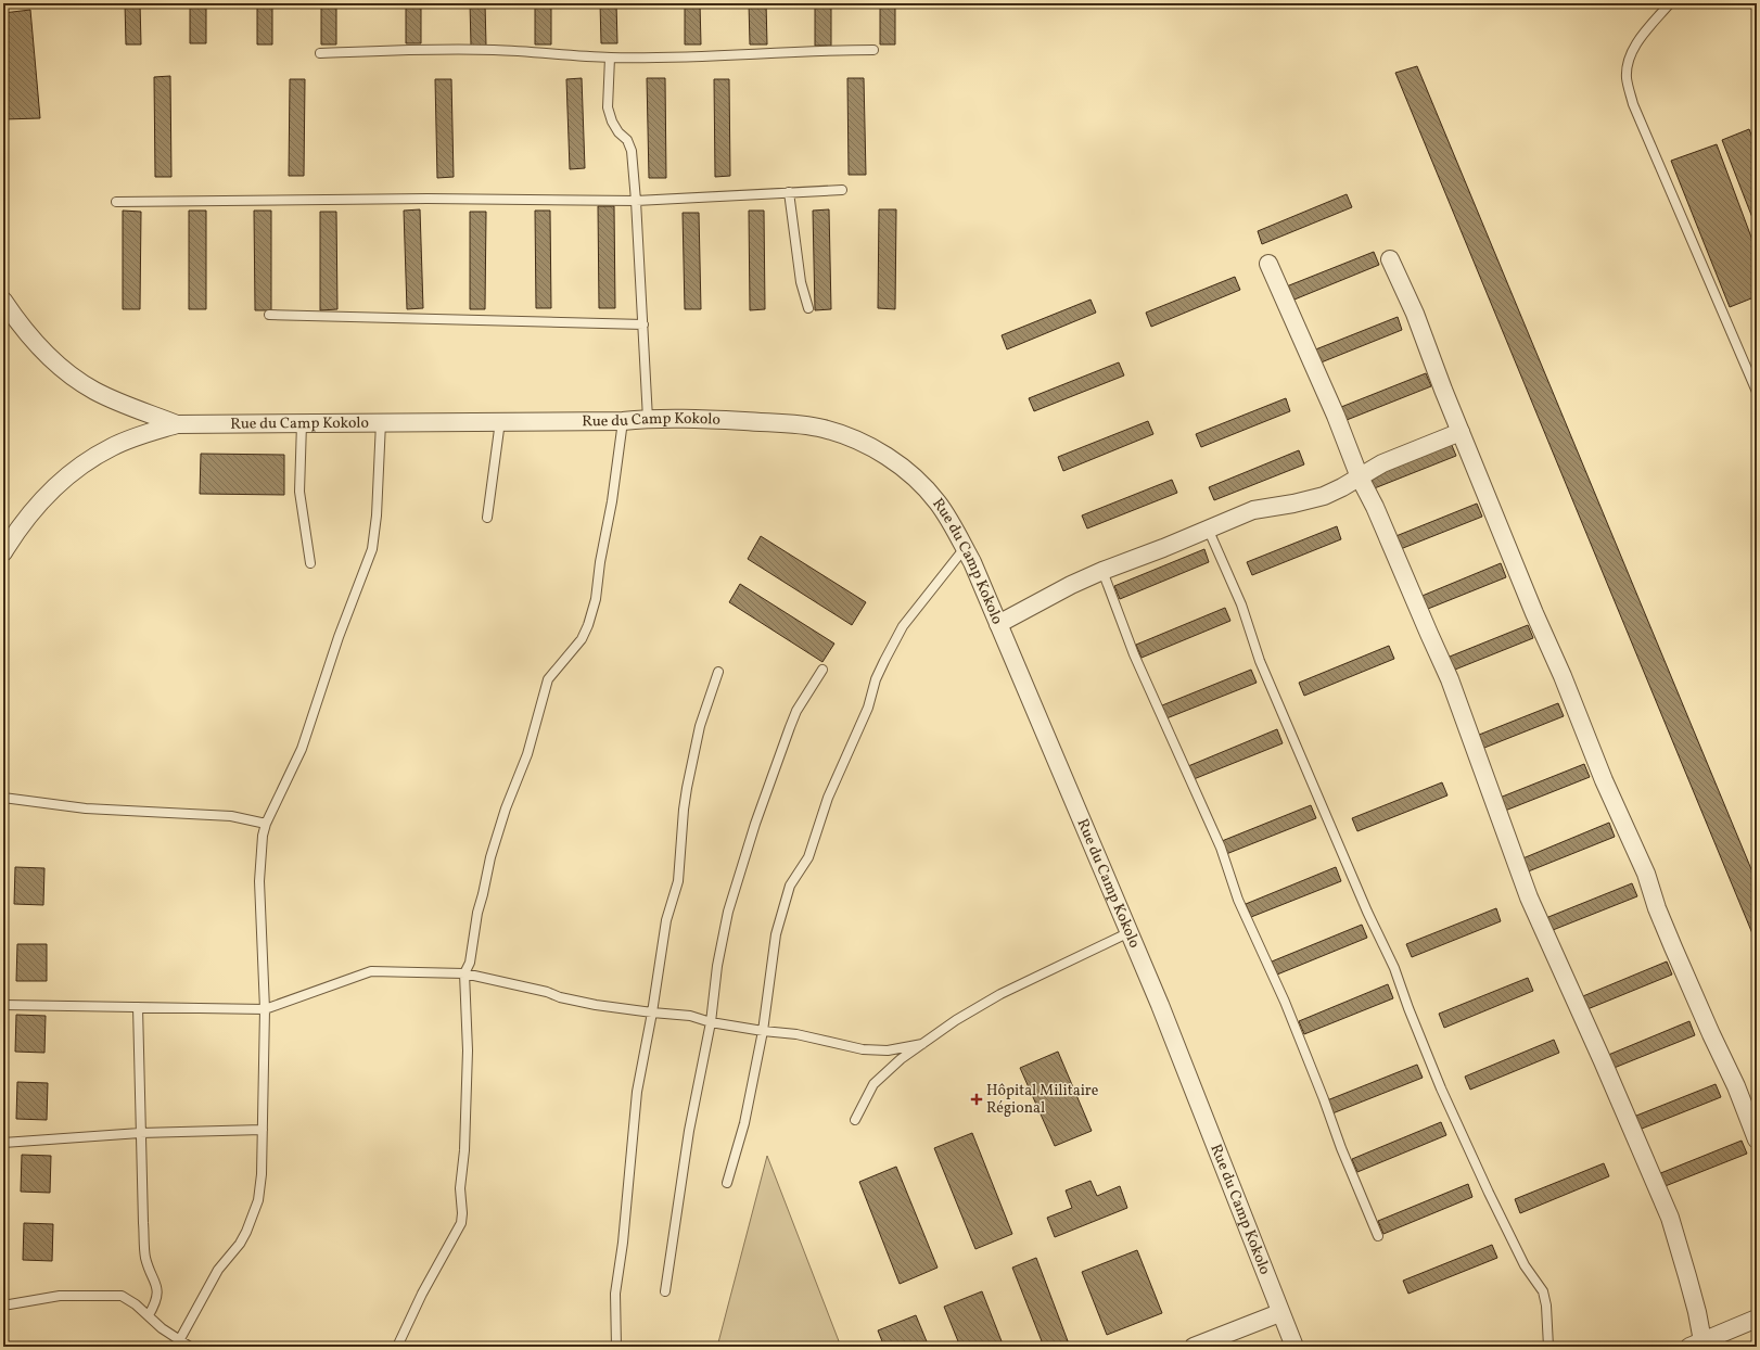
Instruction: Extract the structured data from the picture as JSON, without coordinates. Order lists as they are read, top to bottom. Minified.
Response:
{"streets":{"street":["Rue du Camp Kokolo"]},"places":{"health":["Hôpital Militaire Régional"]}}
